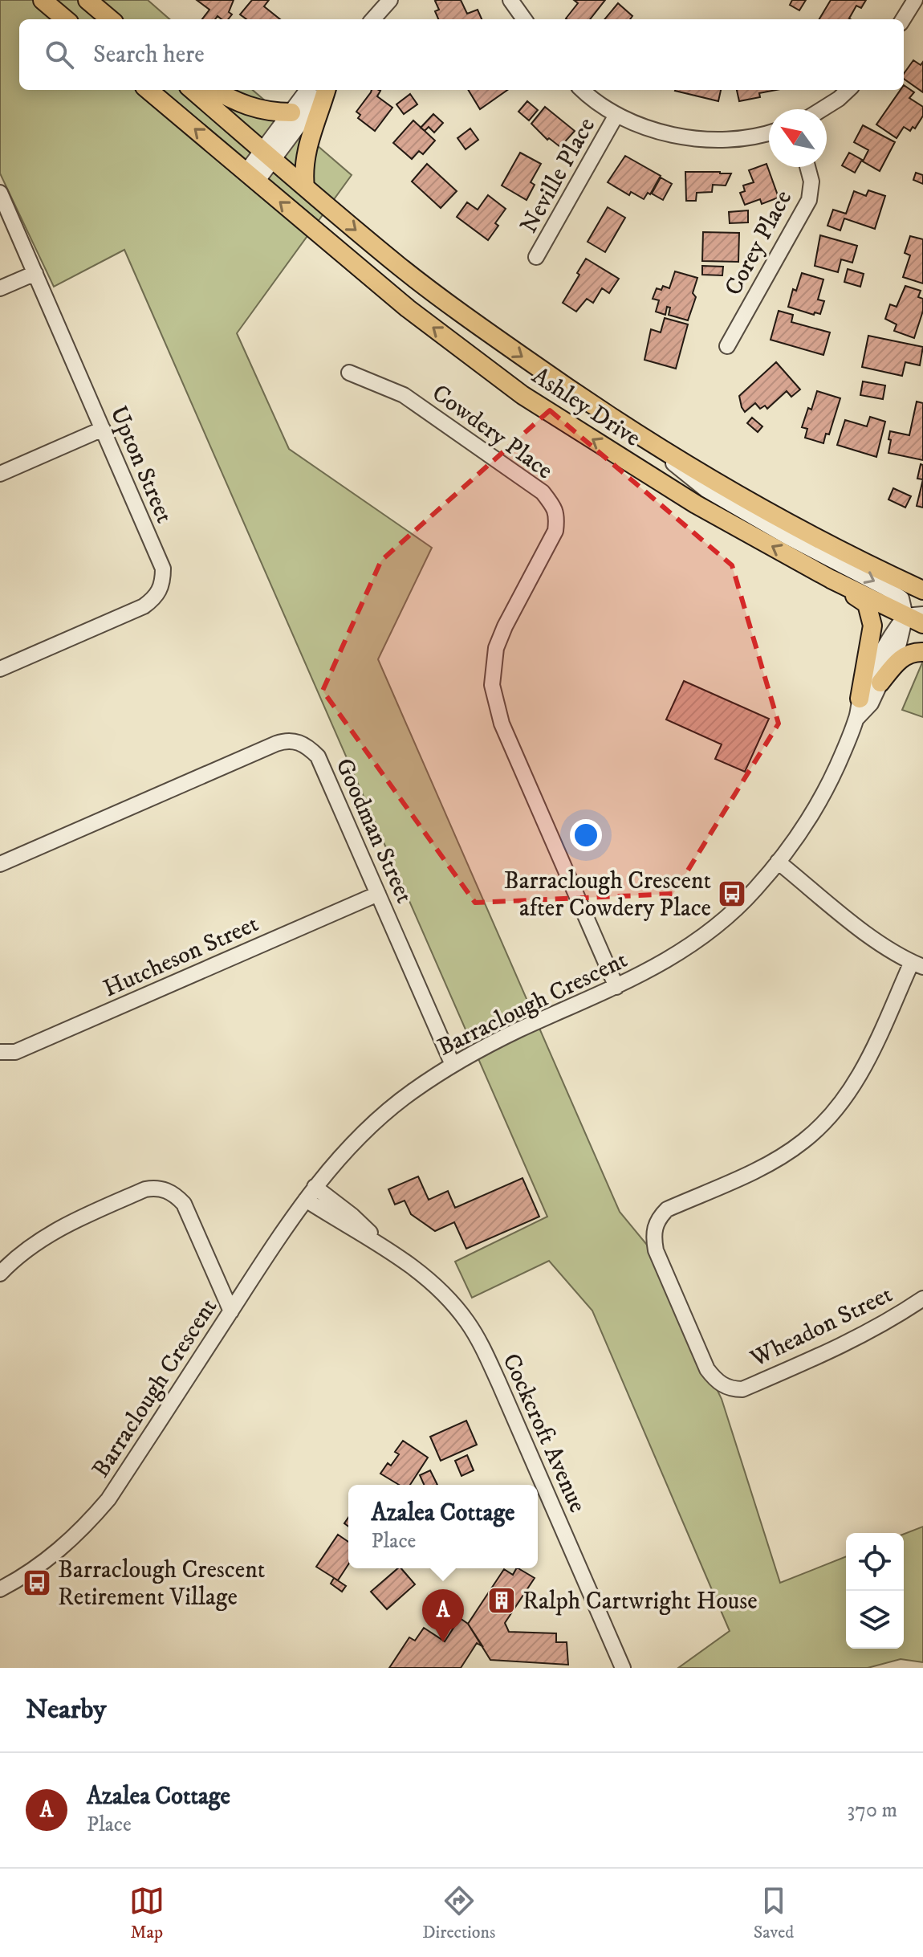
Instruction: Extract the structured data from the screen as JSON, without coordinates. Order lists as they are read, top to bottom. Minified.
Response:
{"streets":{"main road":["Ashley Drive"],"street":["Neville Place","Corey Place","Cowdery Place","Upton Street","Goodman Street","Hutcheson Street","Barraclough Crescent","Wheadon Street","Cockcroft Avenue"]},"crossings":[["Ashley Drive","Barraclough Crescent"],["Cowdery Place","Barraclough Crescent"],["Goodman Street","Hutcheson Street"],["Goodman Street","Barraclough Crescent"],["Barraclough Crescent","Cockcroft Avenue"]],"places":{"bus stop":["Barraclough Crescent after Cowdery Place","Barraclough Crescent Retirement Village"],"building":["Ralph Cartwright House"]},"north":"top left","page":{"search":"Search here","popup":["Azalea Cottage","Place"],"pins":"A","heading":"Nearby","list":[{"mark":"A","name":"Azalea Cottage","note":"Place","value":"370 m"}],"nav":["Map","Directions","Saved"]}}
